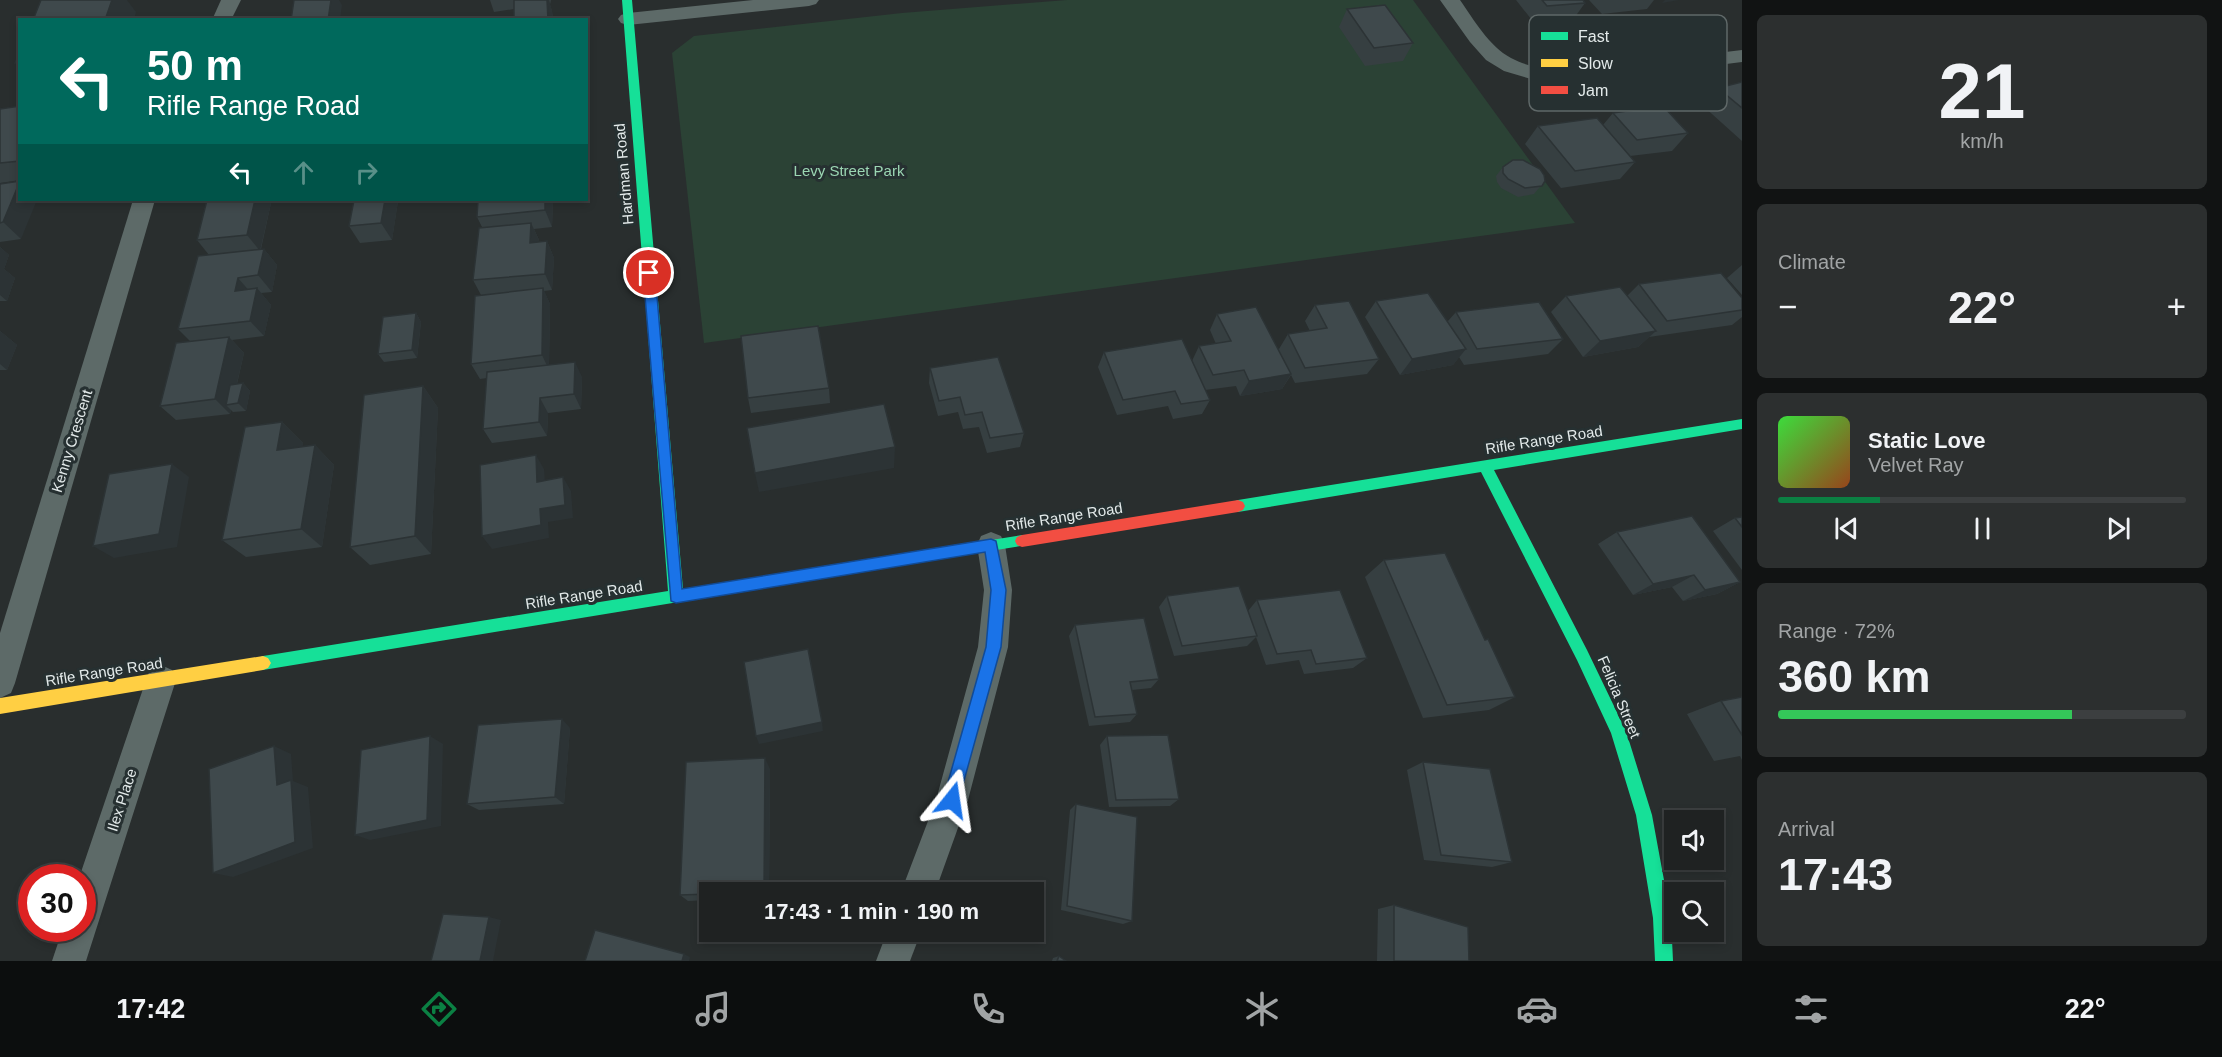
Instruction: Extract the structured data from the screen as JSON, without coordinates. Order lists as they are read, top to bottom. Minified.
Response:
{"streets":{"street":["Hardman Road","Rifle Range Road","Kenny Crescent","Felicia Street","Ilex Place"]},"crossings":[["Hardman Road","Rifle Range Road"],["Rifle Range Road","Felicia Street"],["Rifle Range Road","Ilex Place"]],"parks":["Levy Street Park"],"legend":["Fast","Slow","Jam"],"page":{"tile":[["21","km/h"],"Climate",["Range · 72%","360 km"],["Arrival","17:43"]],"turn":["50 m","Rifle Range Road"],"heat":["−","22°","+"],"song":["Static Love","Velvet Ray"],"limit":"30","trip":"17:43 · 1 min · 190 m","tabs":["17:42","22°"]}}
